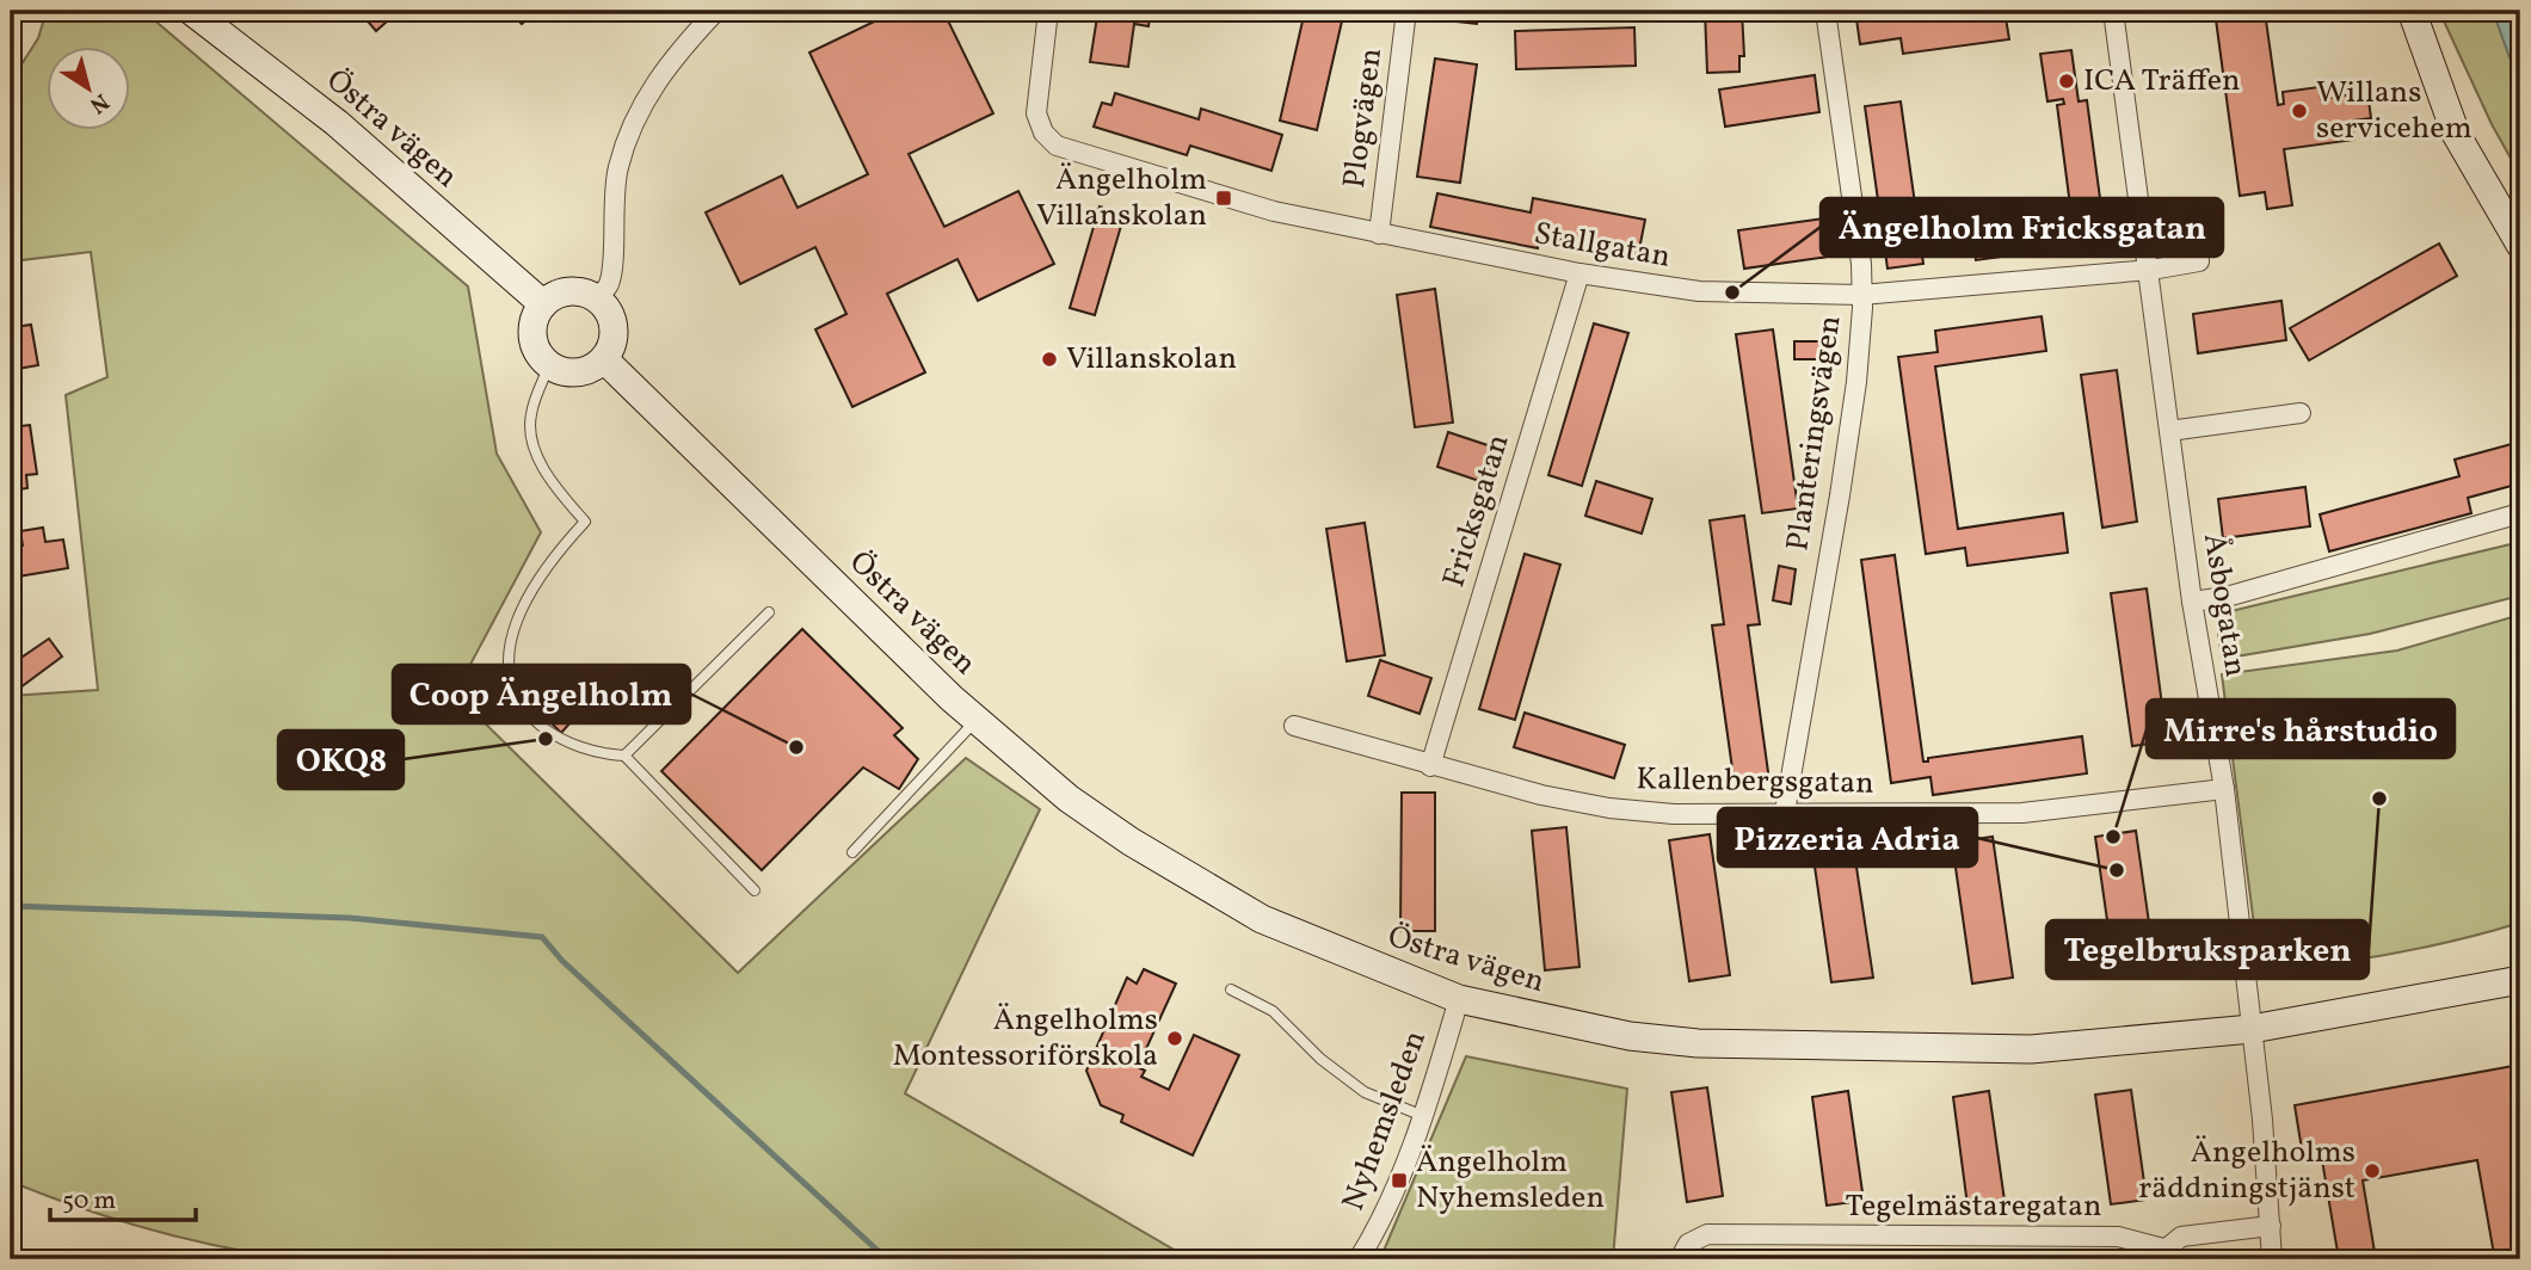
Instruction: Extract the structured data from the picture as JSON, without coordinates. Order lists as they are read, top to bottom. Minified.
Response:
{"streets":{"main road":["Östra vägen"],"street":["Plogvägen","Stallgatan","Planteringsvägen","Fricksgatan","Åsbogatan","Kallenbergsgatan","Nyhemsleden","Tegelmästaregatan"]},"crossings":[["Plogvägen","Stallgatan"],["Östra vägen","Åsbogatan"],["Östra vägen","Nyhemsleden"],["Stallgatan","Planteringsvägen"],["Stallgatan","Fricksgatan"],["Stallgatan","Åsbogatan"],["Planteringsvägen","Kallenbergsgatan"],["Fricksgatan","Kallenbergsgatan"],["Åsbogatan","Kallenbergsgatan"],["Åsbogatan","Tegelmästaregatan"]],"places":{"other":["ICA Träffen","Willans servicehem","Ängelholm Fricksgatan","Villanskolan","OKQ8","Coop Ängelholm","Tegelbruksparken","Mirre's hårstudio","Pizzeria Adria","Ängelholms Montessoriförskola","Ängelholms räddningstjänst"],"transit":["Ängelholm Villanskolan","Ängelholm Nyhemsleden"]},"scale_bar":"50 m","north":"bottom right"}
